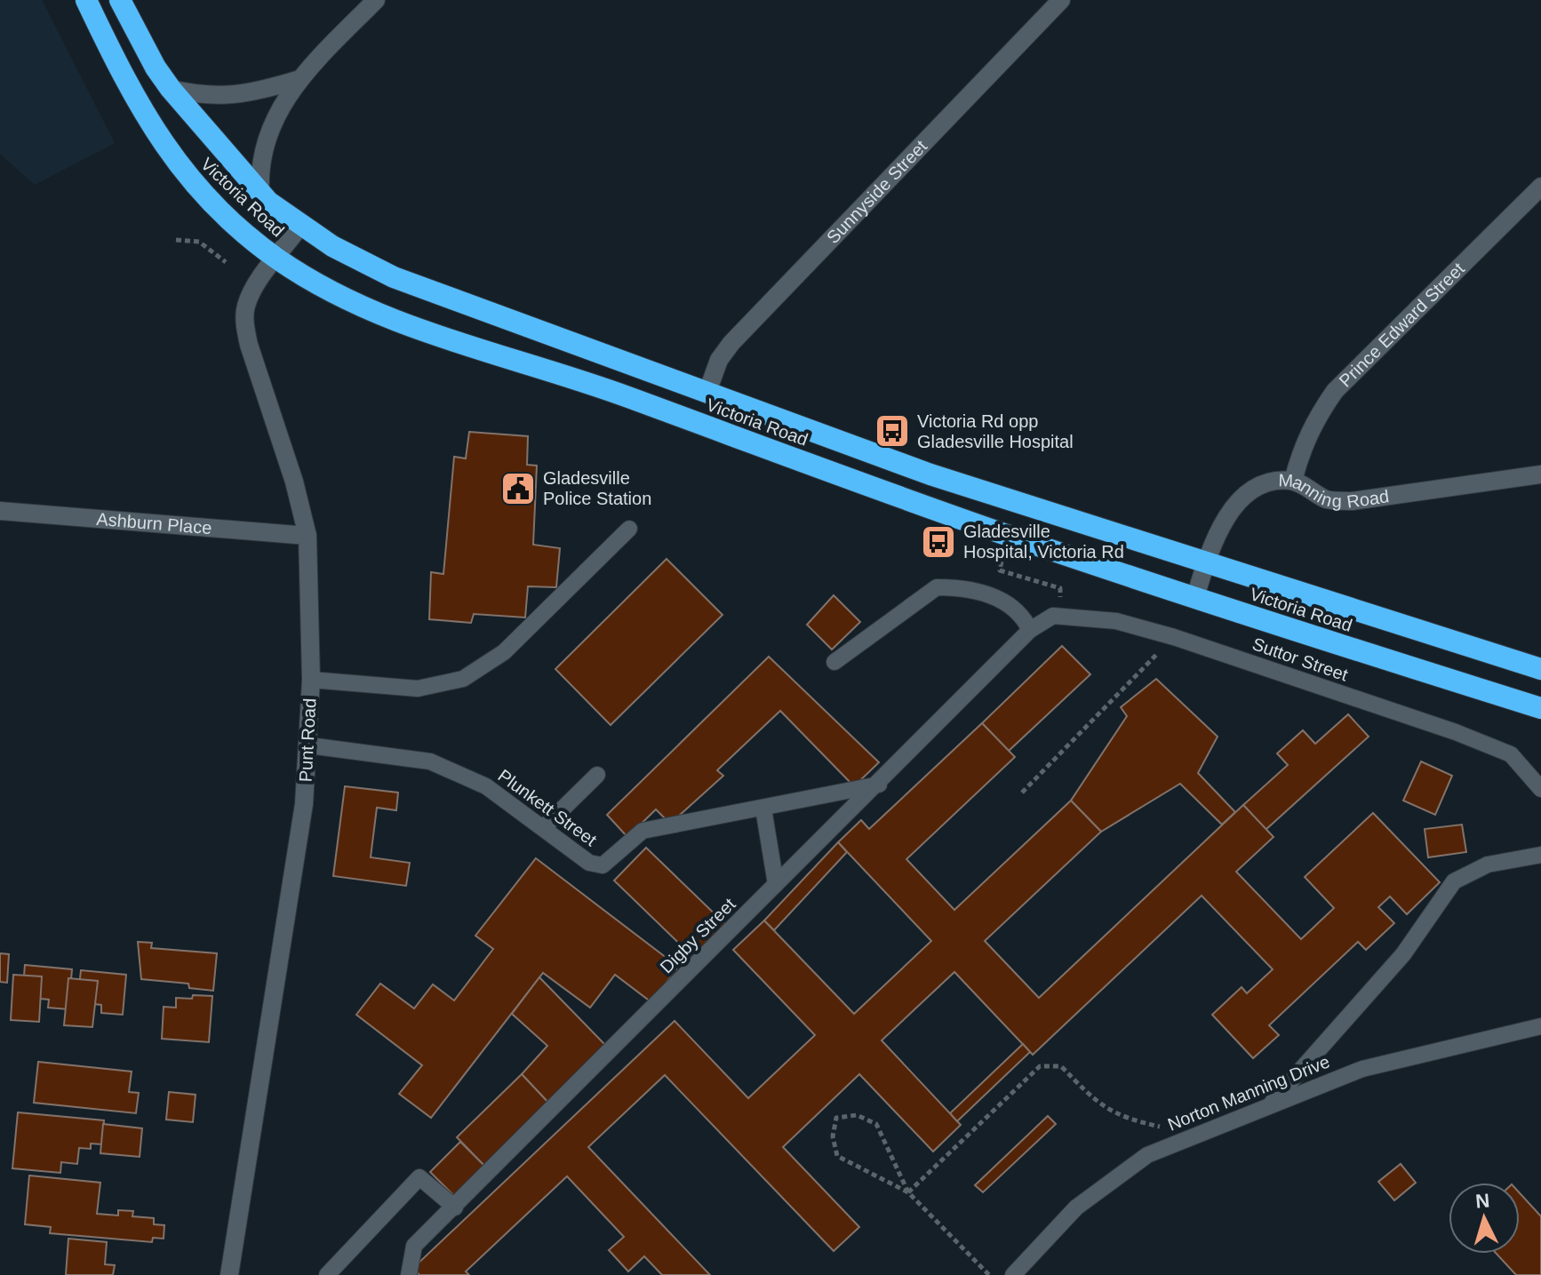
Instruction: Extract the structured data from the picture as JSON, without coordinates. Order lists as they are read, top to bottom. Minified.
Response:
{"streets":{"highway":["Victoria Road"],"street":["Sunnyside Street","Prince Edward Street","Manning Road","Ashburn Place","Punt Road"],"lane":["Suttor Street","Plunkett Street","Digby Street","Norton Manning Drive"]},"crossings":[["Sunnyside Street","Victoria Road"],["Victoria Road","Manning Road"],["Victoria Road","Punt Road"],["Prince Edward Street","Manning Road"],["Ashburn Place","Punt Road"],["Suttor Street","Digby Street"],["Punt Road","Plunkett Street"],["Plunkett Street","Digby Street"]],"places":{"bus stop":["Victoria Rd opp Gladesville Hospital","Gladesville Hospital, Victoria Rd"],"public building":["Gladesville Police Station"]},"north":"top"}
